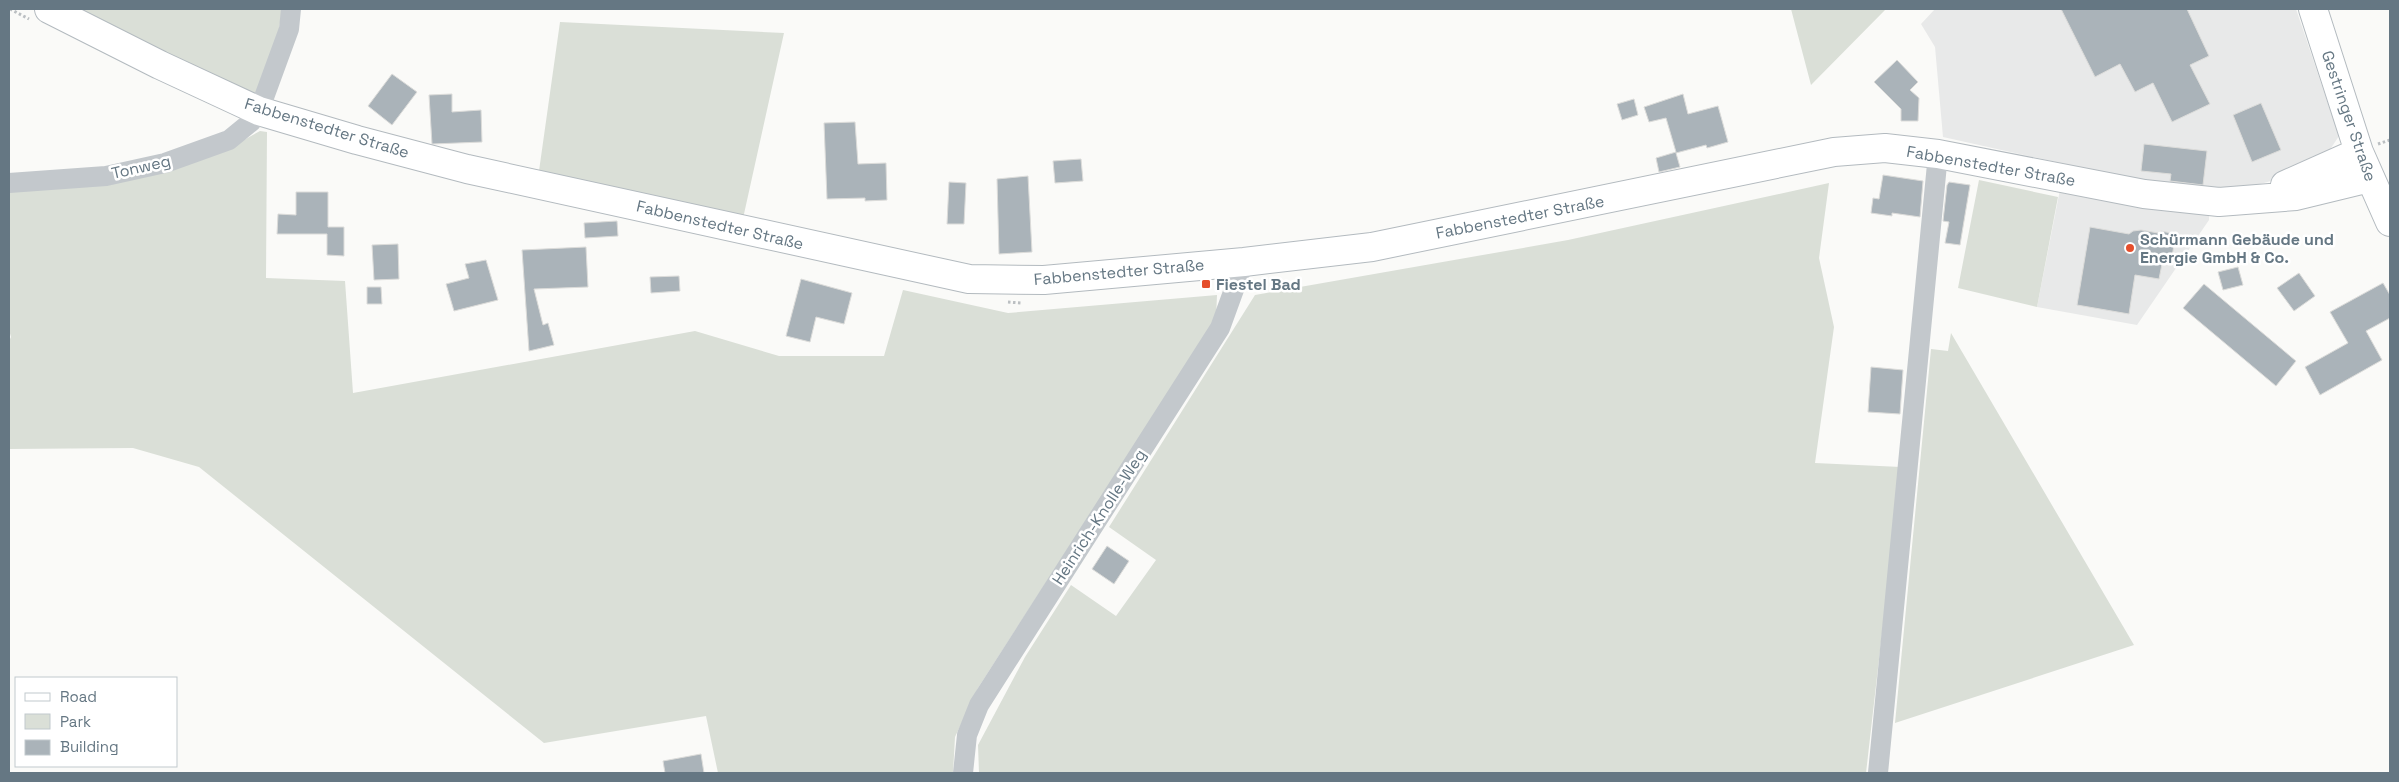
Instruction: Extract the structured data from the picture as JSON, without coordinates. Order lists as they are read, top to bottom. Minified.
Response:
{"streets":{"street":["Gestringer Straße","Fabbenstedter Straße","Tonweg","Heinrich-Knolle-Weg"]},"crossings":[["Gestringer Straße","Fabbenstedter Straße"],["Fabbenstedter Straße","Tonweg"],["Fabbenstedter Straße","Heinrich-Knolle-Weg"]],"places":{"other":["Schürmann Gebäude und Energie GmbH & Co."],"transit":["Fiestel Bad"]},"legend":["Road","Park","Building"]}
